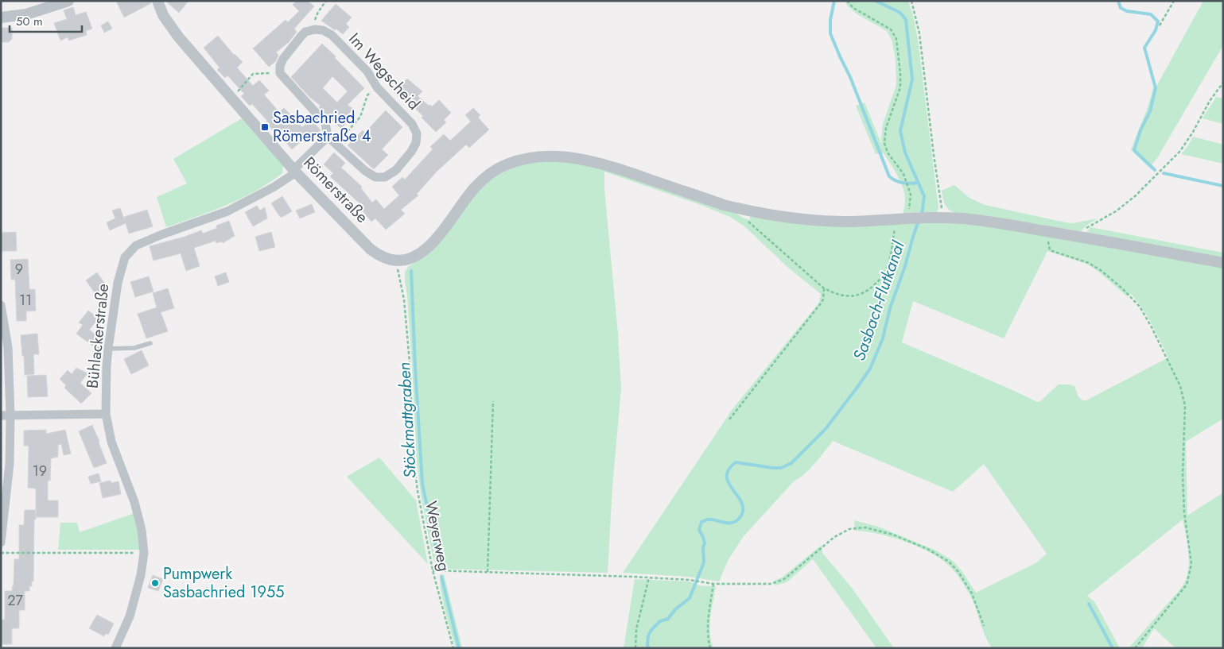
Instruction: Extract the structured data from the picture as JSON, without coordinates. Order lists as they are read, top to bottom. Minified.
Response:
{"streets":{"street":["Im Wegscheid","Römerstraße","Bühlackerstraße"],"path":["Weyerweg"]},"crossings":[["Römerstraße","Bühlackerstraße"],["Römerstraße","Weyerweg"]],"water":["Sasbach-Flutkanal","Stöckmattgraben"],"places":{"transit":["Sasbachried Römerstraße 4"],"other":["Pumpwerk Sasbachried 1955"]},"house_numbers":["9","11","19","27"],"scale_bar":"50 m"}
